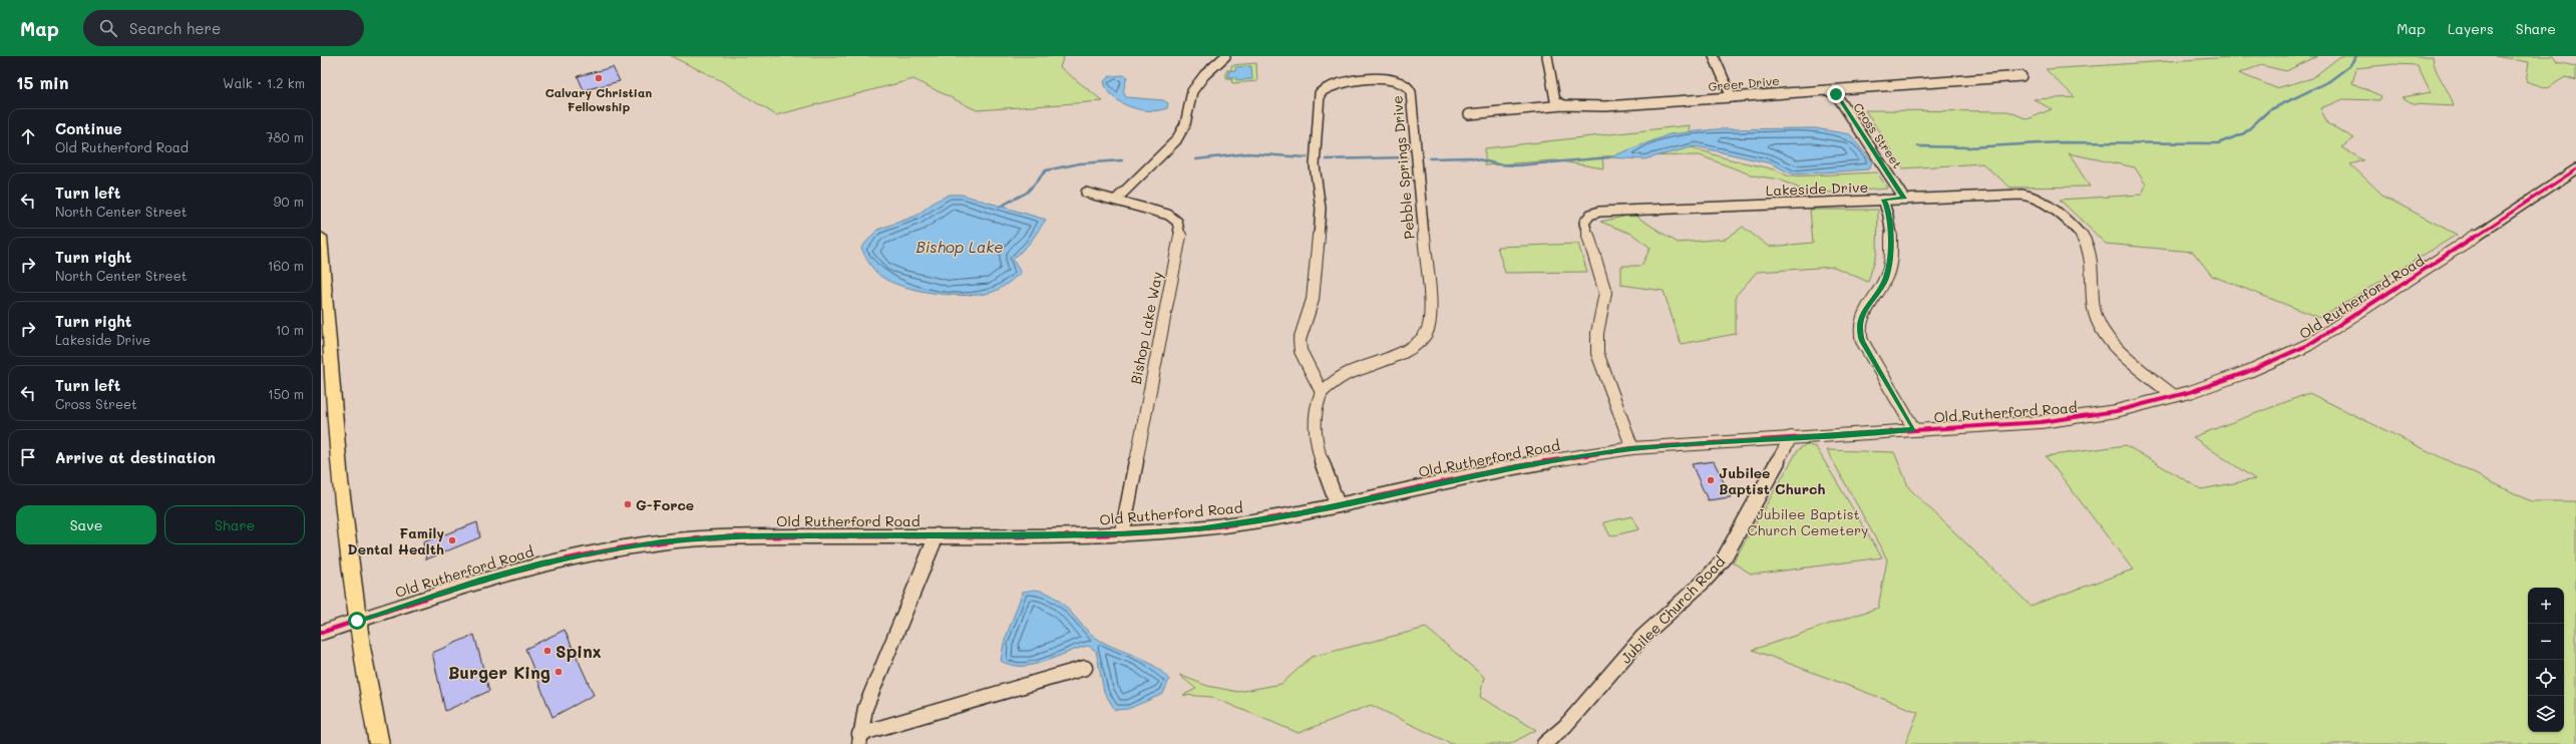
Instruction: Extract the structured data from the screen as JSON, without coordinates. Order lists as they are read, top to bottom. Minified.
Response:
{"streets":{"street":["Greer Drive","Cross Street","Pebble Springs Drive","Lakeside Drive","Old Rutherford Road","Bishop Lake Way","Jubilee Church Road"]},"crossings":[["Greer Drive","Cross Street"],["Cross Street","Lakeside Drive"],["Lakeside Drive","Old Rutherford Road"],["Old Rutherford Road","Bishop Lake Way"],["Old Rutherford Road","Jubilee Church Road"]],"water":["Bishop Lake"],"parks":["Jubilee Baptist Church Cemetery"],"places":["Calvary Christian Fellowship","Jubilee Baptist Church","G-Force","Family Dental Health","Spinx","Burger King"],"page":{"header":"Map","search":"Search here","nav":["Map","Layers","Share"],"heading":["15 min","Walk · 1.2 km"],"list":[["Continue","Old Rutherford Road","780 m"],["Turn left","North Center Street","90 m"],["Turn right","North Center Street","160 m"],["Turn right","Lakeside Drive","10 m"],["Turn left","Cross Street","150 m"],"Arrive at destination"],"buttons":["Save","Share"],"map_buttons":["+","−"]}}
